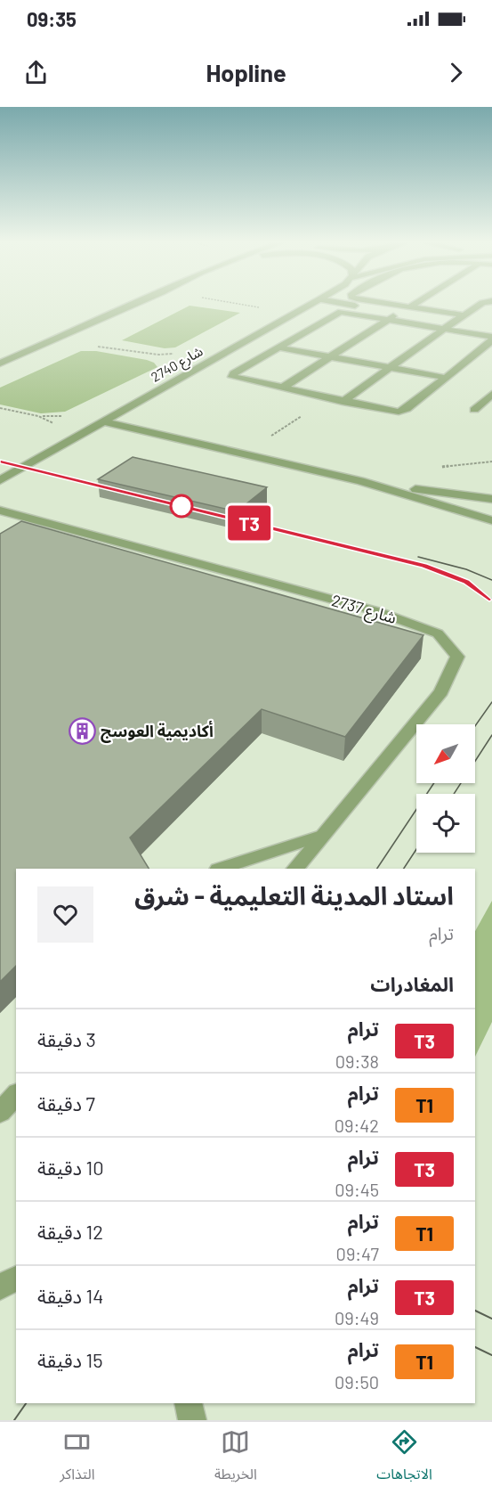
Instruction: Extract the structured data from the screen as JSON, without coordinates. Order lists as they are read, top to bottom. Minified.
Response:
{"streets":{"street":["شارع 2740","شارع 2737"]},"places":{"building":["أكاديمية العوسج"]},"lines":["tram line T3"],"north":"bottom left","page":{"status":"09:35","header":"Hopline","on_map":"T3","heading":[["استاد المدينة التعليمية - شرق","ترام"],"المغادرات"],"list":[{"mark":"T3","name":"ترام","note":"09:38","value":"3 دقيقة"},{"mark":"T1","name":"ترام","note":"09:42","value":"7 دقيقة"},{"mark":"T3","name":"ترام","note":"09:45","value":"10 دقيقة"},{"mark":"T1","name":"ترام","note":"09:47","value":"12 دقيقة"},{"mark":"T3","name":"ترام","note":"09:49","value":"14 دقيقة"},{"mark":"T1","name":"ترام","note":"09:50","value":"15 دقيقة"}],"tabs":["الاتجاهات","الخريطة","التذاكر"]}}
